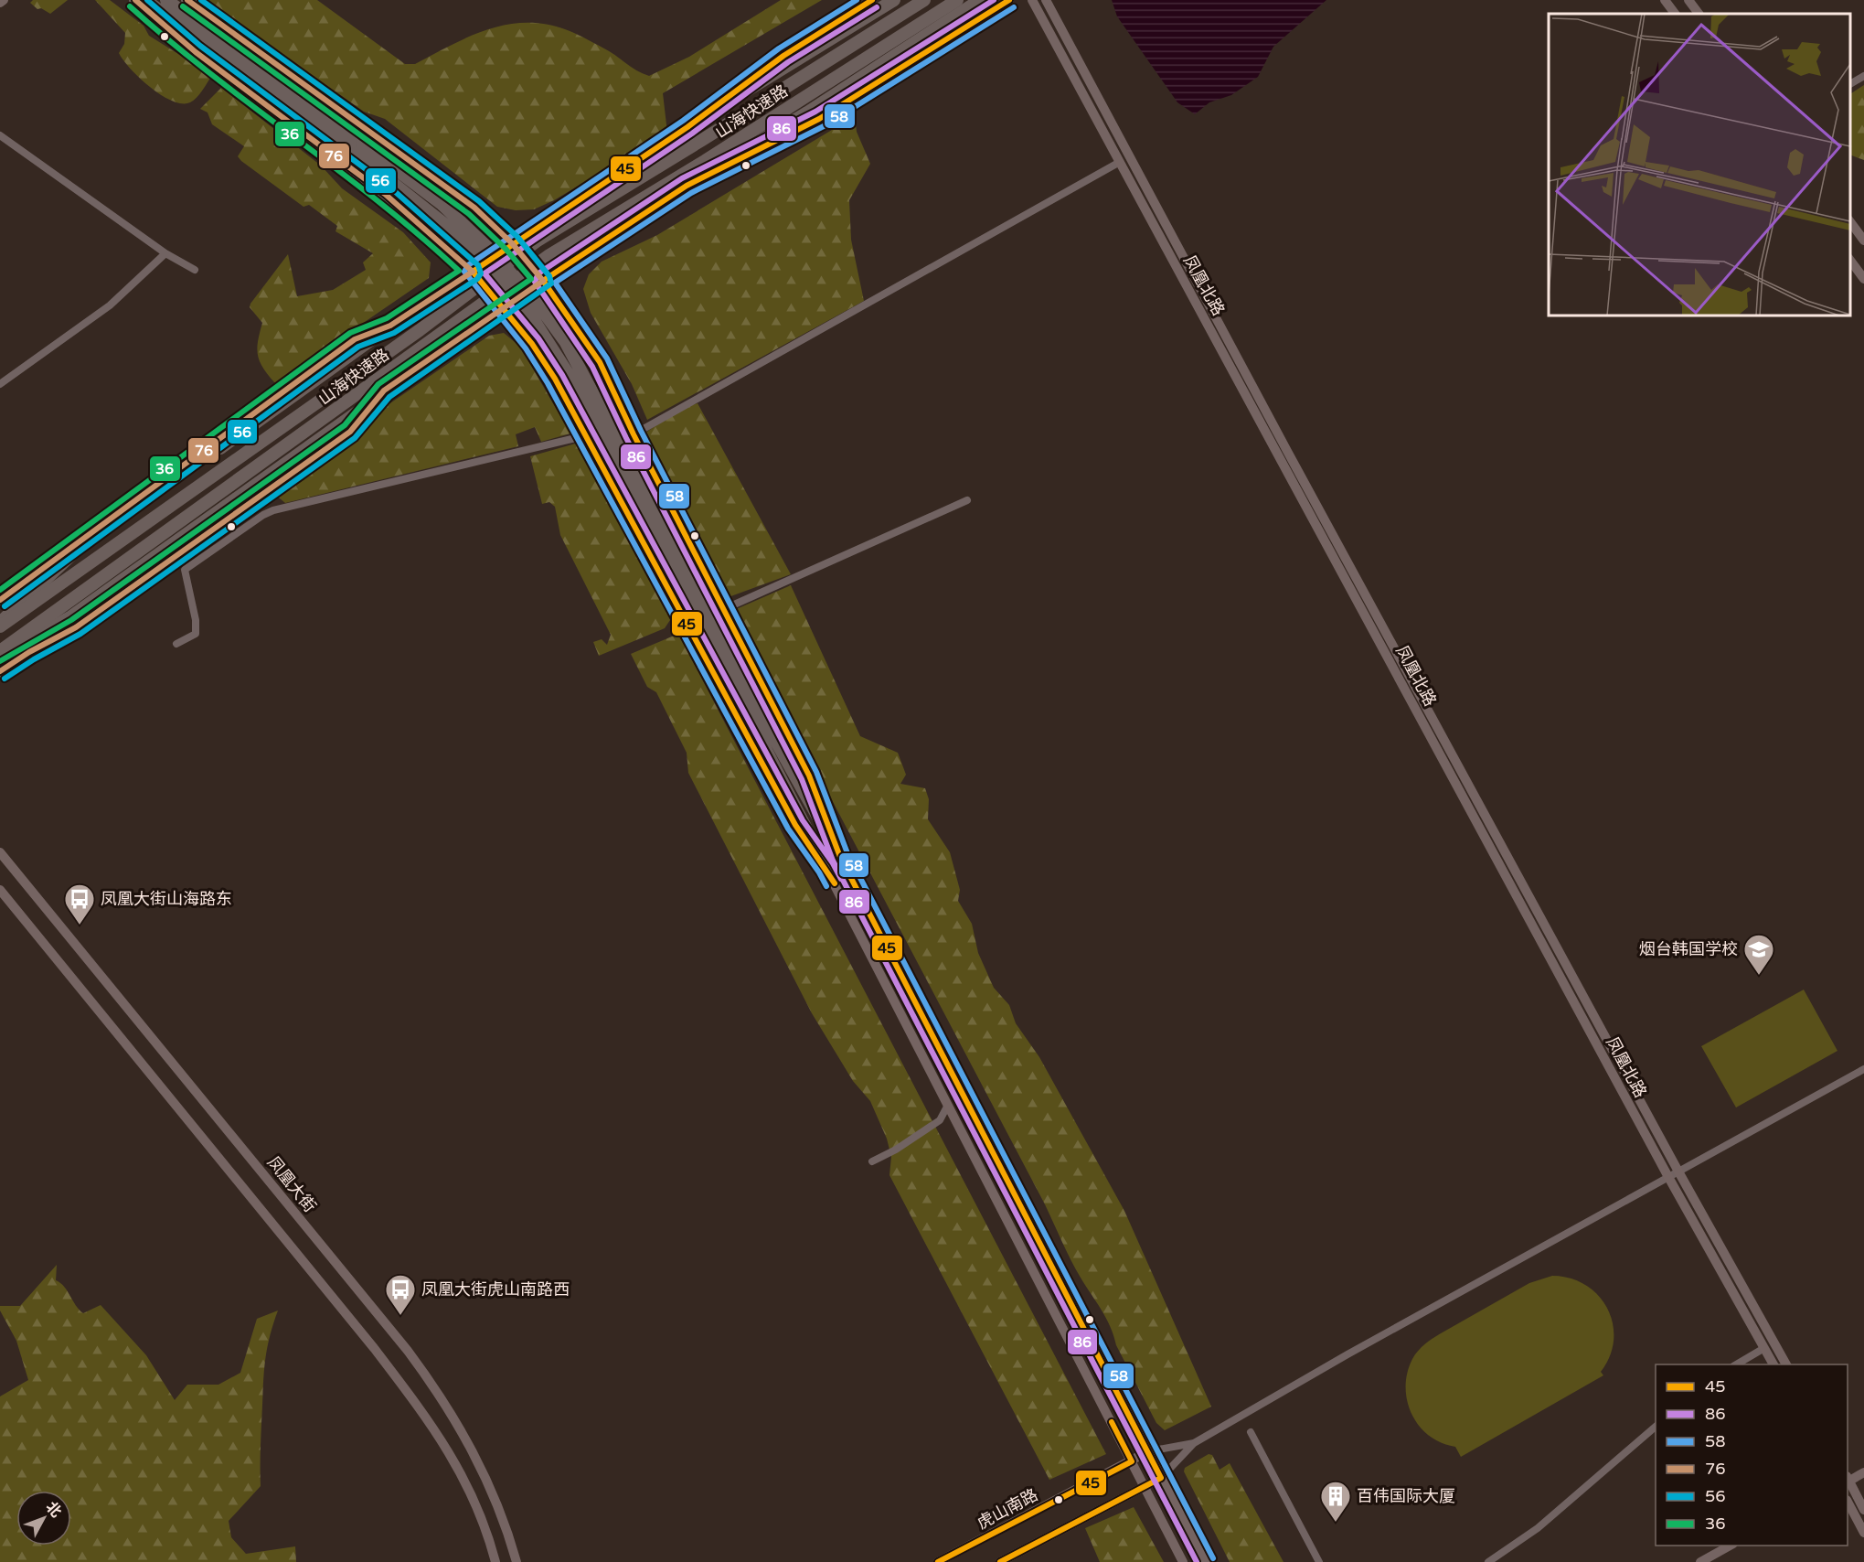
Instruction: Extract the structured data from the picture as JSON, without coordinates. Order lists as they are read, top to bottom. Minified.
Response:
{"streets":{"highway":["山海快速路"],"main road":["凤凰北路","凤凰大街","虎山南路"]},"places":{"bus stop":["凤凰大街山海路东","凤凰大街虎山南路西"],"school or university":["烟台韩国学校"],"building":["百伟国际大厦"]},"lines":["transit line 45","transit line 86","transit line 58","transit line 76","transit line 56","transit line 36"],"legend":["45","86","58","76","56","36"],"north":"top right"}
